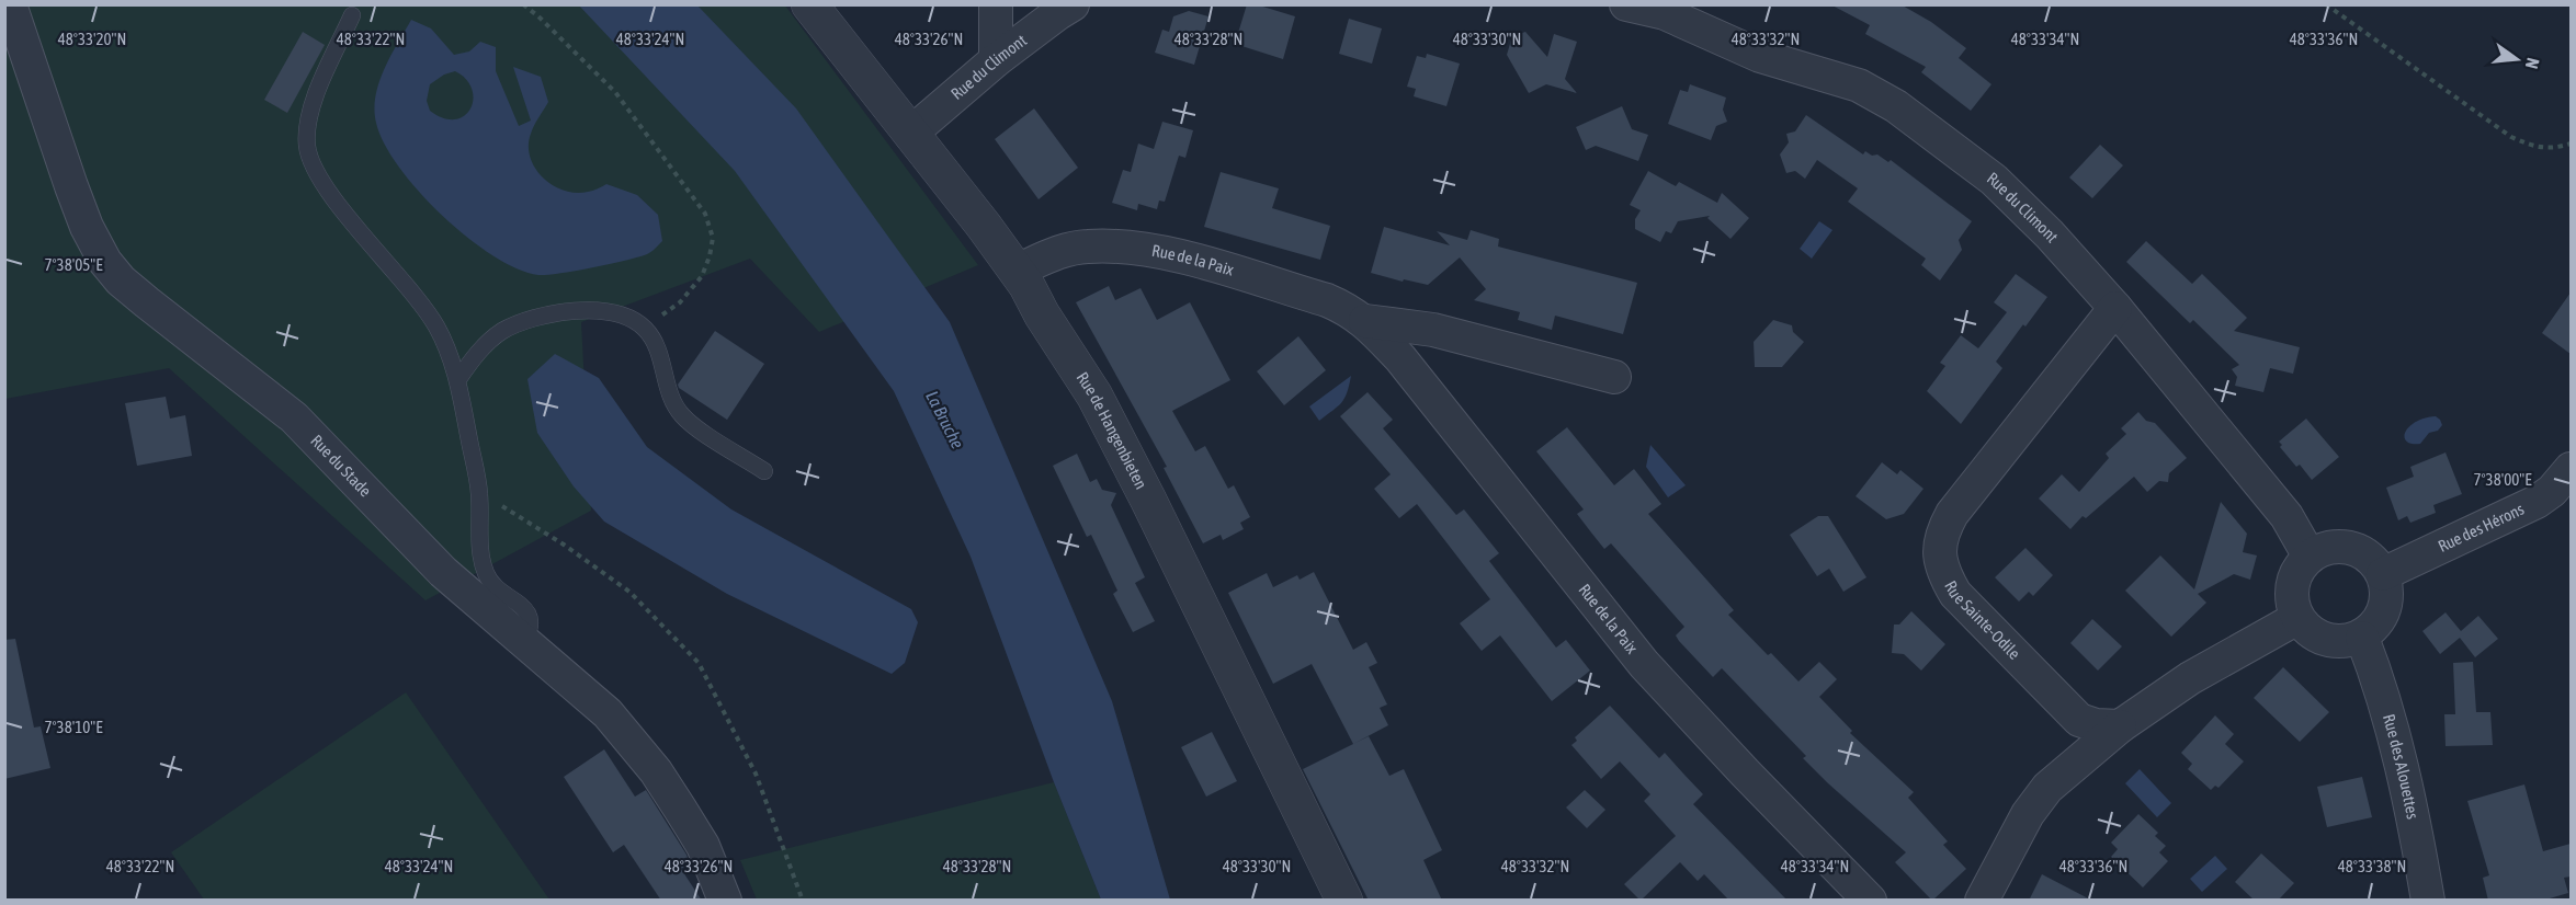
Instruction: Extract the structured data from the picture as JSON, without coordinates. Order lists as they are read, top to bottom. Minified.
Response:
{"streets":{"street":["Rue du Climont","Rue de la Paix","Rue de Hangenbieten","Rue du Stade","Rue des Hérons","Rue Sainte-Odile","Rue des Alouettes"]},"crossings":[["Rue du Climont","Rue de Hangenbieten"],["Rue du Climont","Rue des Hérons"],["Rue du Climont","Rue Sainte-Odile"],["Rue du Climont","Rue des Alouettes"],["Rue de la Paix","Rue de Hangenbieten"],["Rue des Hérons","Rue des Alouettes"]],"water":["La Bruche"],"north":"right","coordinates":["48°33'20\"N","48°33'22\"N","48°33'24\"N","48°33'26\"N","48°33'28\"N","48°33'30\"N","48°33'32\"N","48°33'34\"N","48°33'36\"N","7°38'05\"E","7°38'00\"E","7°38'10\"E","48°33'38\"N"]}
